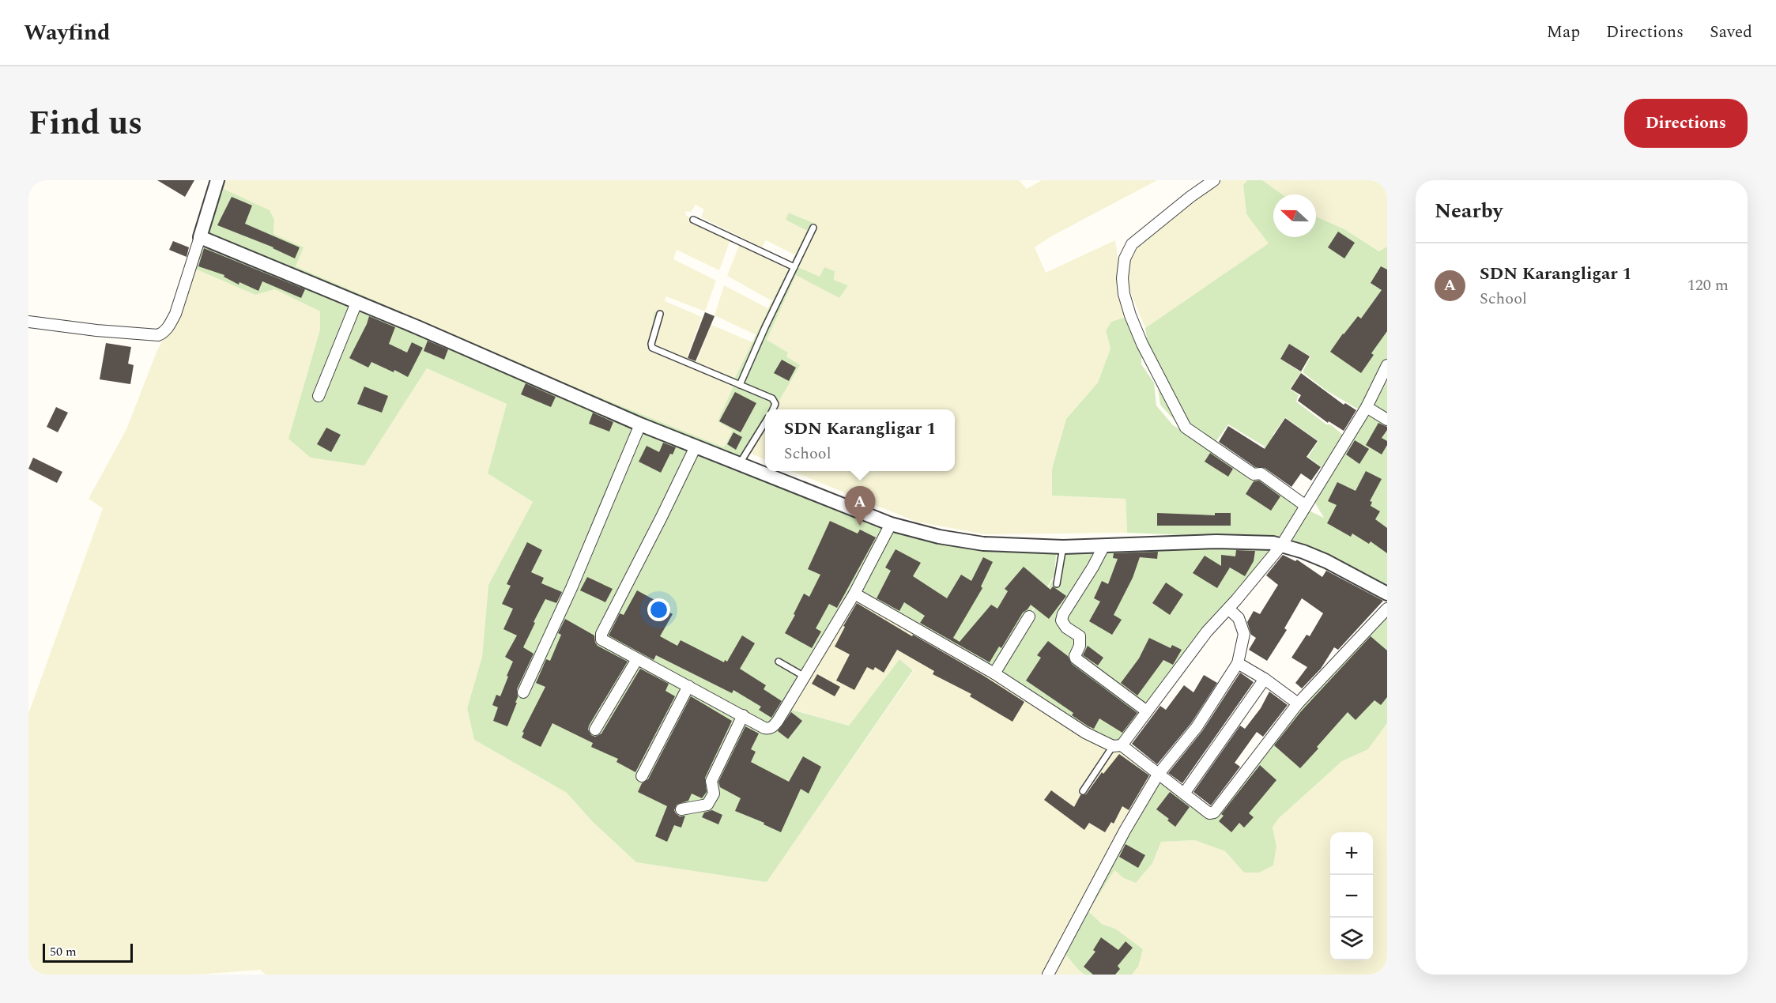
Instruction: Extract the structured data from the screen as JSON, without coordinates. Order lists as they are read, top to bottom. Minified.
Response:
{"scale_bar":"50 m","north":"left","page":{"header":"Wayfind","nav":["Map","Directions","Saved"],"title":"Find us","buttons":"Directions","heading":"Nearby","list":[{"mark":"A","name":"SDN Karangligar 1","note":"School","value":"120 m"}],"popup":["SDN Karangligar 1","School"],"pins":"A","map_buttons":["+","−"],"scale":"50 m"}}
